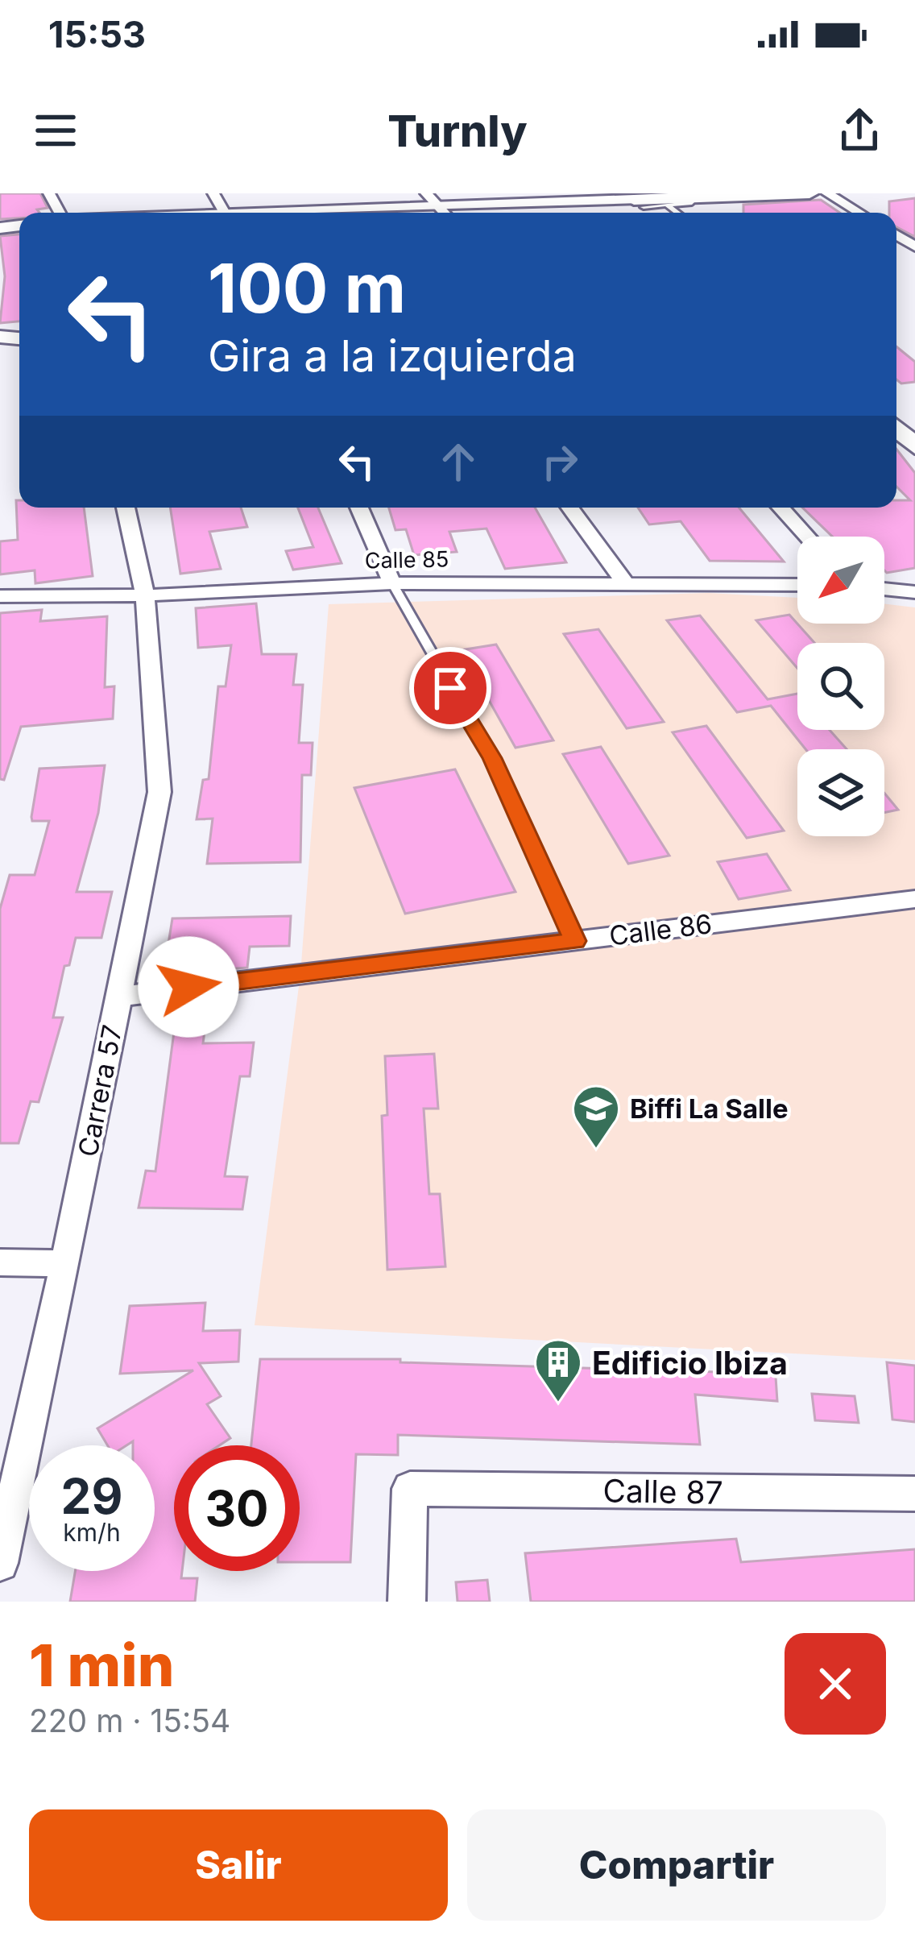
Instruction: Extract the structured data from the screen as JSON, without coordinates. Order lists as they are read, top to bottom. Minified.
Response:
{"streets":{"street":["Calle 85","Calle 86","Carrera 57","Calle 87"]},"crossings":[["Calle 85","Carrera 57"],["Calle 86","Carrera 57"]],"places":{"school or university":["Biffi La Salle"],"building":["Edificio Ibiza"]},"north":"bottom left","page":{"status":"15:53","header":"Turnly","turn":["100 m","Gira a la izquierda"],"speed":"29 km/h","limit":"30","heading":["1 min","220 m · 15:54"],"buttons":["Salir","Compartir"]}}
